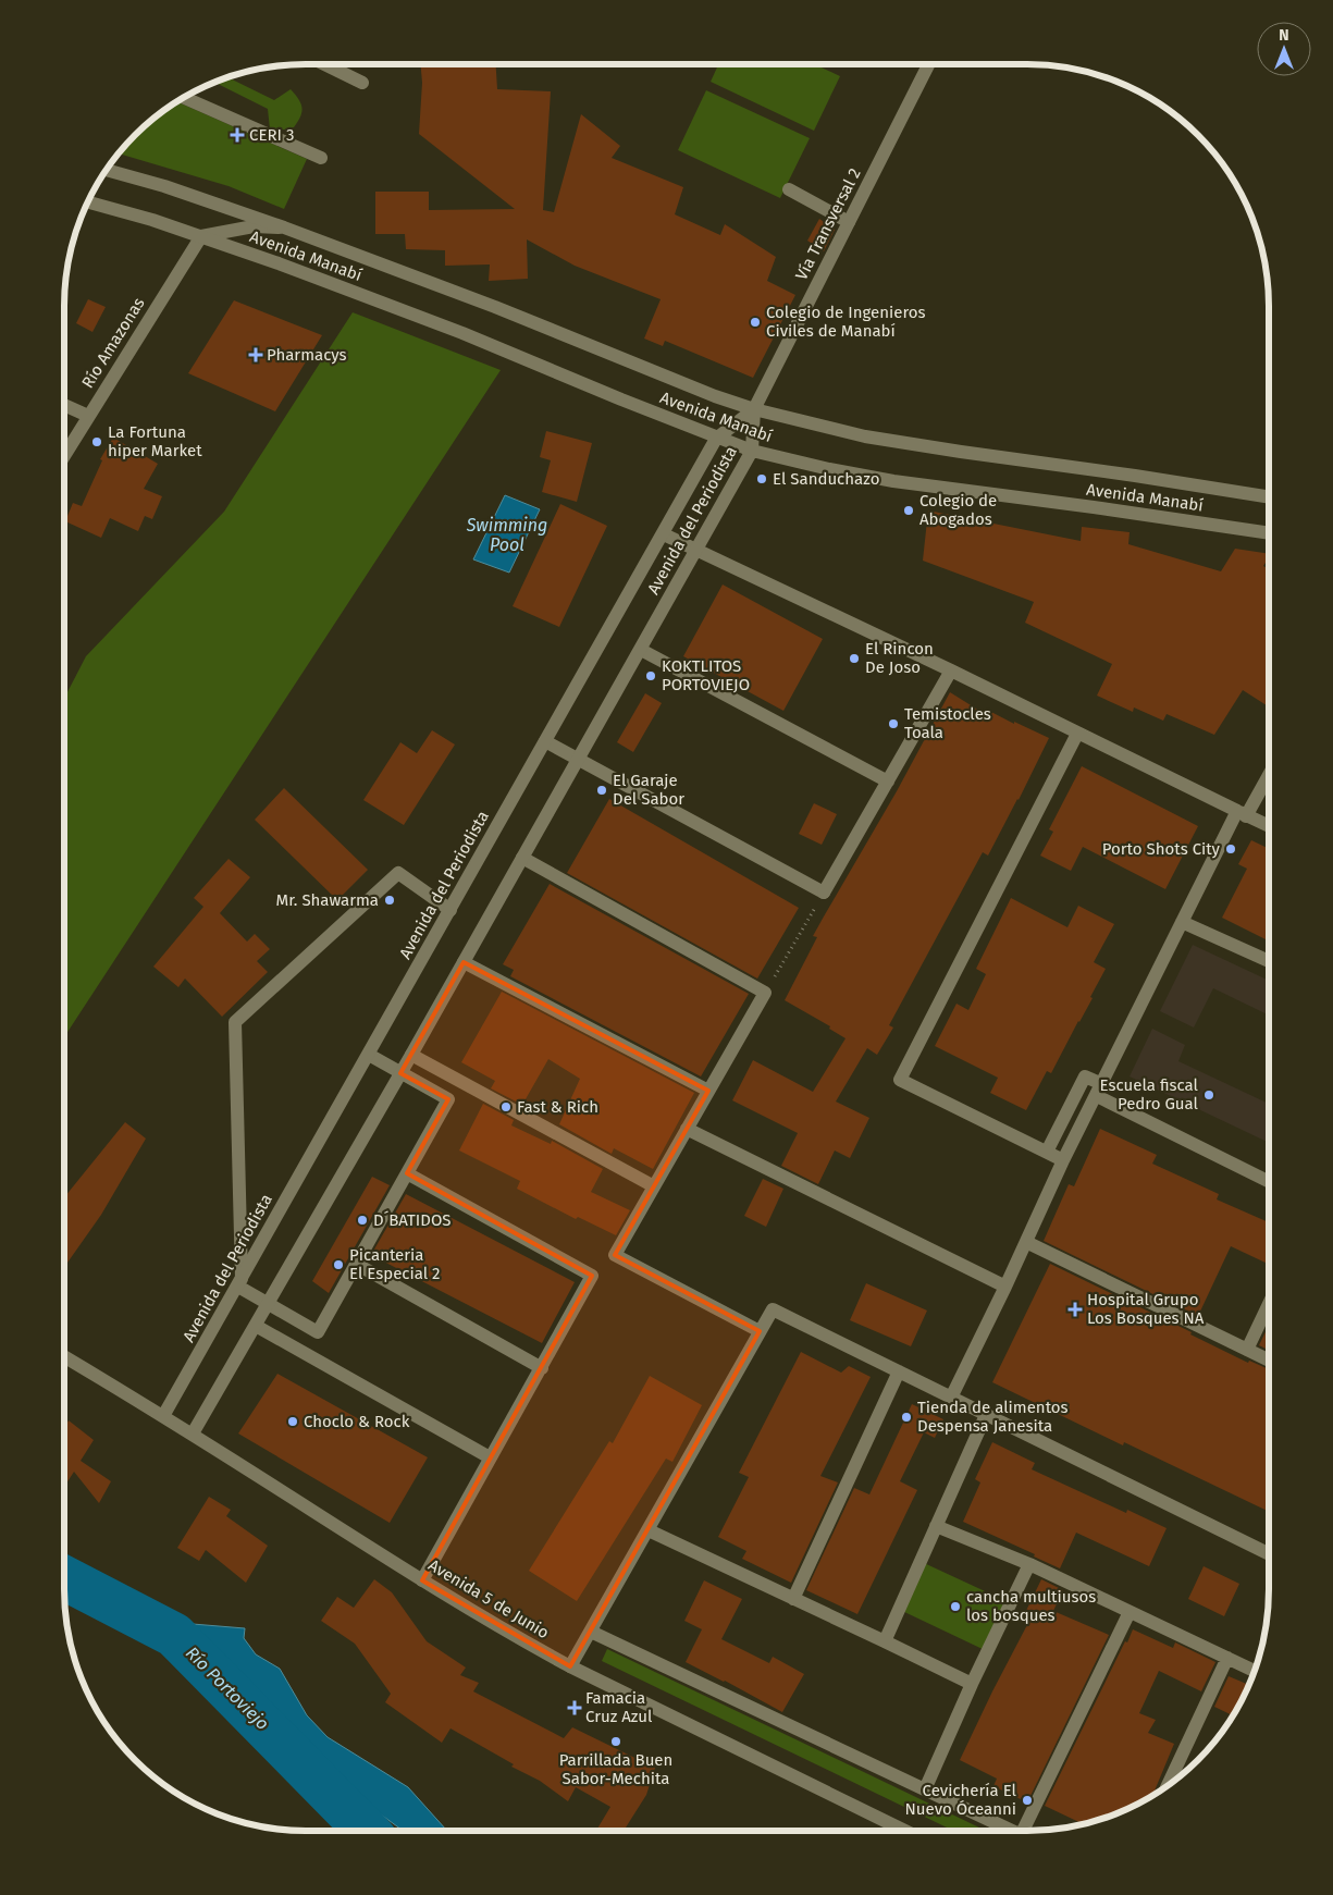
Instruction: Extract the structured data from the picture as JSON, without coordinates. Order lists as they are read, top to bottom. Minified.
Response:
{"streets":{"street":["Vía Transversal 2","Avenida Manabí","Río Amazonas","Avenida del Periodista","Avenida 5 de Junio"]},"crossings":[["Vía Transversal 2","Avenida Manabí"],["Vía Transversal 2","Avenida del Periodista"],["Avenida Manabí","Río Amazonas"],["Avenida Manabí","Avenida del Periodista"],["Avenida del Periodista","Avenida 5 de Junio"]],"water":["Swimming Pool","Río Portoviejo"],"places":{"health":["CERI 3","Pharmacys","Hospital Grupo Los Bosques NA","Famacia Cruz Azul"],"other":["Colegio de Ingenieros Civiles de Manabí","La Fortuna hiper Market","El Sanduchazo","Colegio de Abogados","El Rincon De Joso","KOKTLITOS PORTOVIEJO","Temistocles Toala","El Garaje Del Sabor","Porto Shots City","Mr. Shawarma","Escuela fiscal Pedro Gual","Fast & Rich","D´BATIDOS","Picanteria El Especial 2","Tienda de alimentos Despensa Janesita","Choclo & Rock","cancha multiusos los bosques","Parrillada Buen Sabor-Mechita","Cevichería El Nuevo Óceanni"]},"north":"top"}
